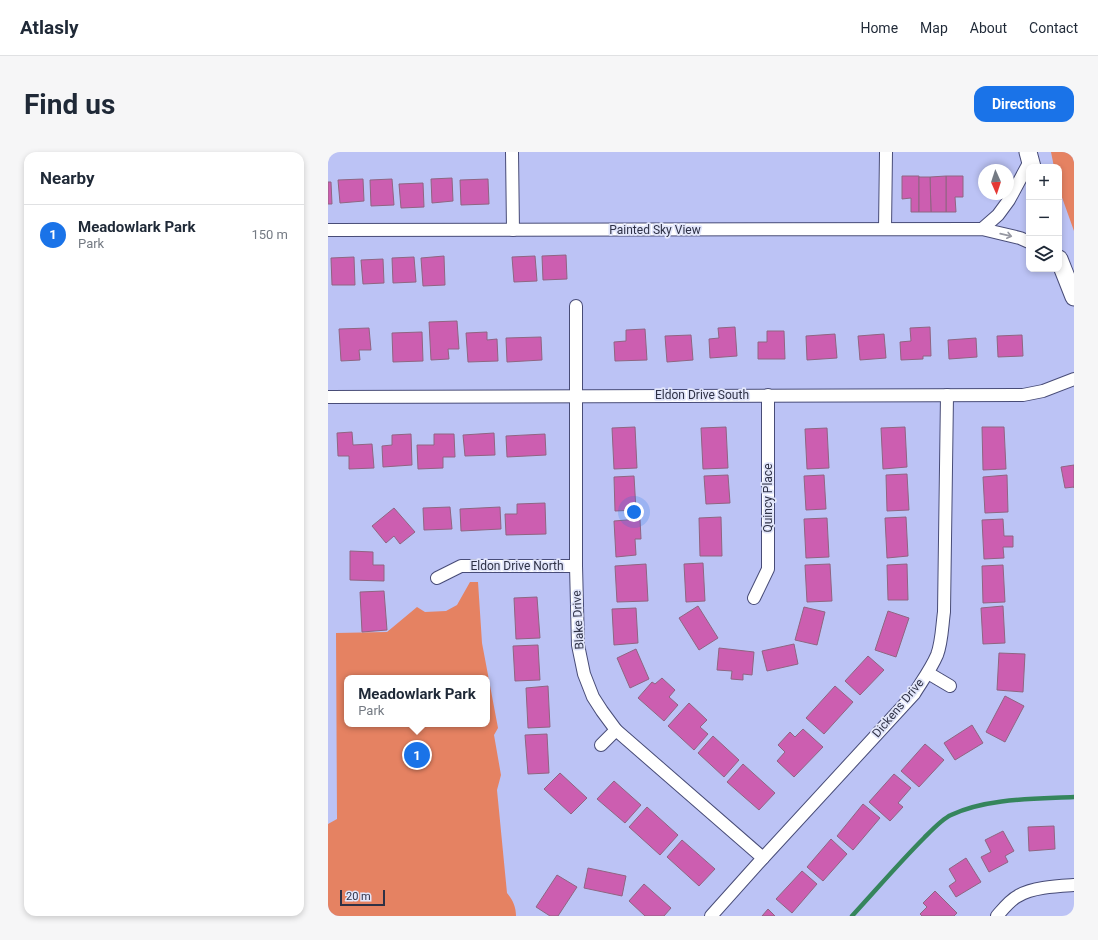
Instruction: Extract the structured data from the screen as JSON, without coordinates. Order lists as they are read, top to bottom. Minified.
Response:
{"streets":{"street":["Painted Sky View","Eldon Drive South","Quincy Place","Eldon Drive North","Blake Drive","Dickens Drive"]},"crossings":[["Eldon Drive South","Quincy Place"],["Eldon Drive South","Blake Drive"],["Eldon Drive South","Dickens Drive"],["Eldon Drive North","Blake Drive"],["Blake Drive","Dickens Drive"]],"scale_bar":"20 m","north":"bottom","page":{"header":"Atlasly","nav":["Home","Map","About","Contact"],"buttons":"Directions","title":"Find us","heading":"Nearby","map_buttons":["+","−"],"list":[{"mark":"1","name":"Meadowlark Park","note":"Park","value":"150 m"}],"popup":["Meadowlark Park","Park"],"pins":"1","scale":"20 m"}}
